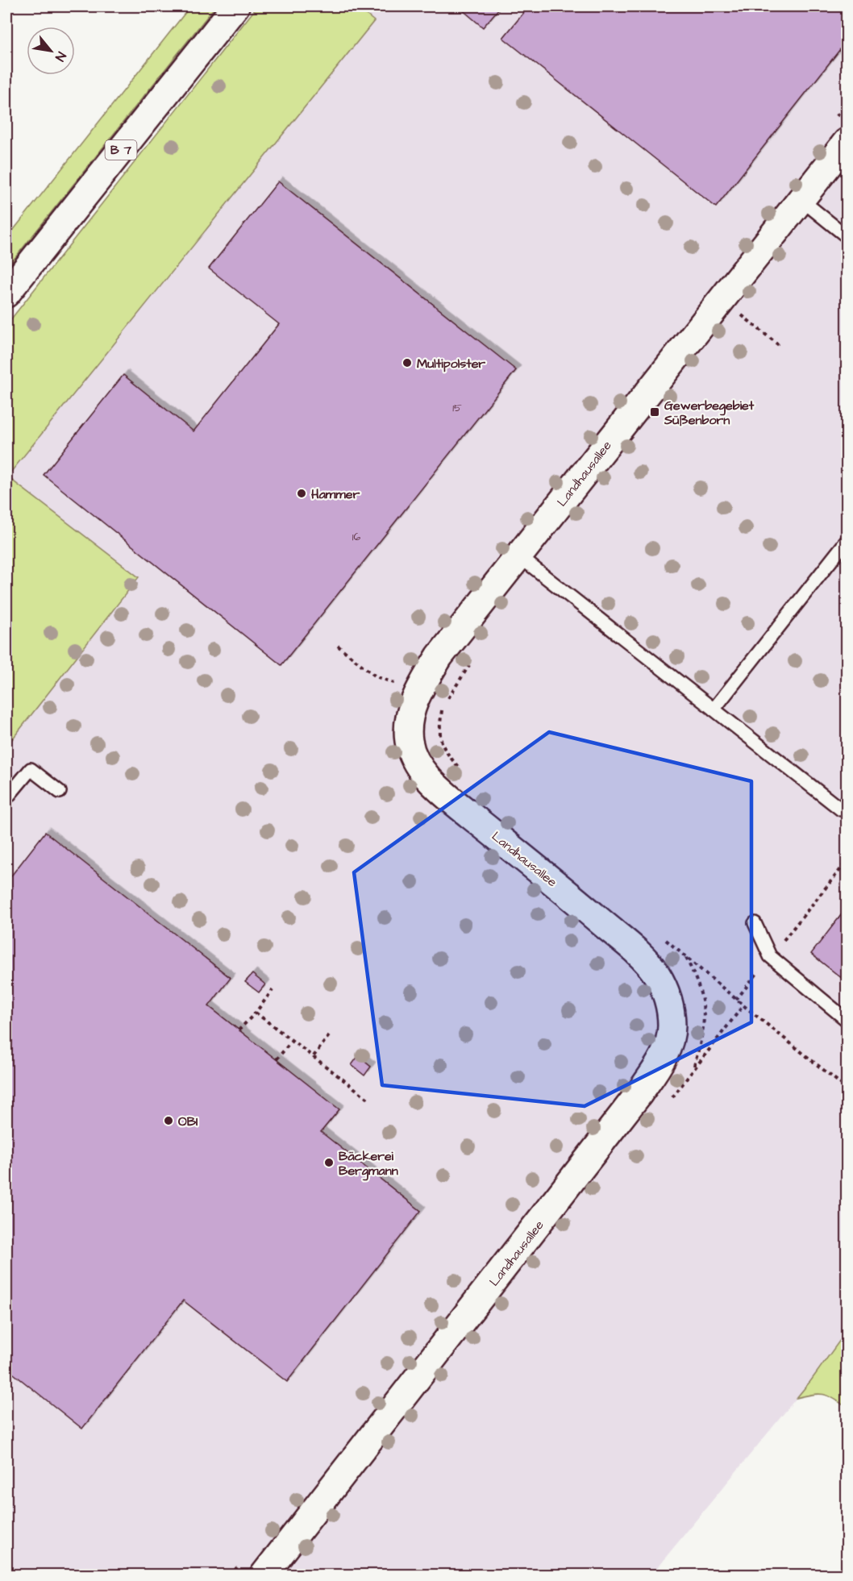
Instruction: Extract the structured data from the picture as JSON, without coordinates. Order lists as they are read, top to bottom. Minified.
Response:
{"streets":{"street":["B 7","Landhausallee"]},"places":{"other":["Multipolster","Hammer","OBI","Bäckerei Bergmann"],"transit":["Gewerbegebiet Süßenborn"]},"house_numbers":["15","16"],"north":"bottom right"}
